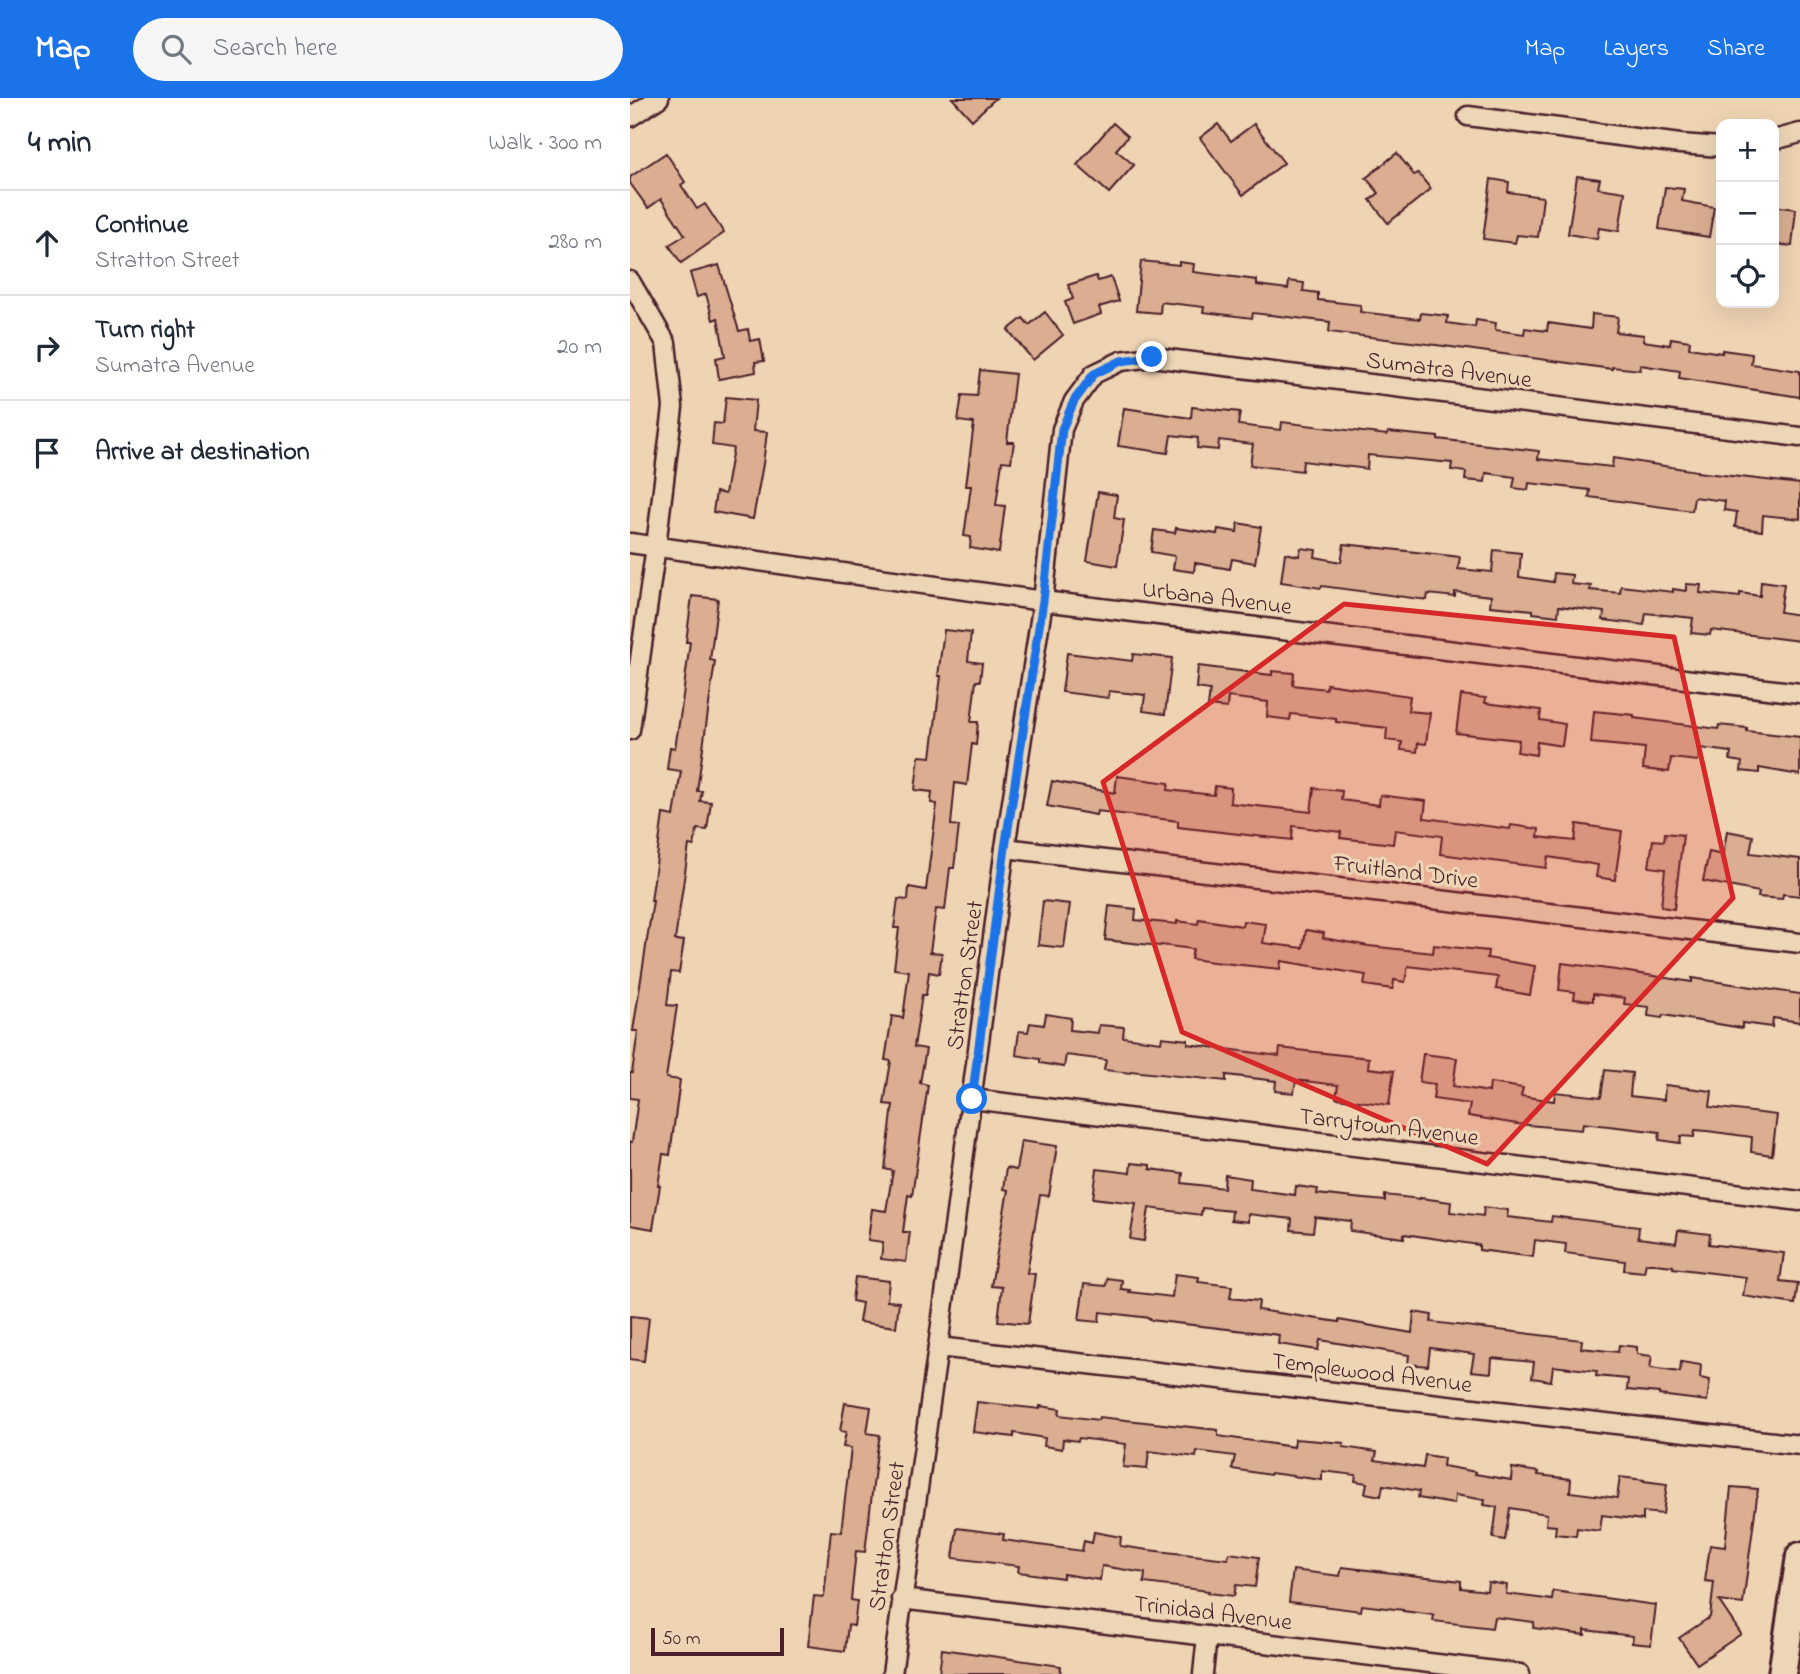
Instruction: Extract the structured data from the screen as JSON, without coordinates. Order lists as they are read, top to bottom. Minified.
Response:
{"streets":{"street":["Sumatra Avenue","Urbana Avenue","Fruitland Drive","Stratton Street","Tarrytown Avenue","Templewood Avenue","Trinidad Avenue"]},"crossings":[["Sumatra Avenue","Stratton Street"],["Urbana Avenue","Stratton Street"],["Fruitland Drive","Stratton Street"],["Stratton Street","Tarrytown Avenue"],["Stratton Street","Templewood Avenue"],["Stratton Street","Trinidad Avenue"]],"scale_bar":"50 m","page":{"header":"Map","search":"Search here","nav":["Map","Layers","Share"],"heading":["4 min","Walk · 300 m"],"map_buttons":["+","−"],"list":[["Continue","Stratton Street","280 m"],["Turn right","Sumatra Avenue","20 m"],"Arrive at destination"],"scale":"50 m"}}
